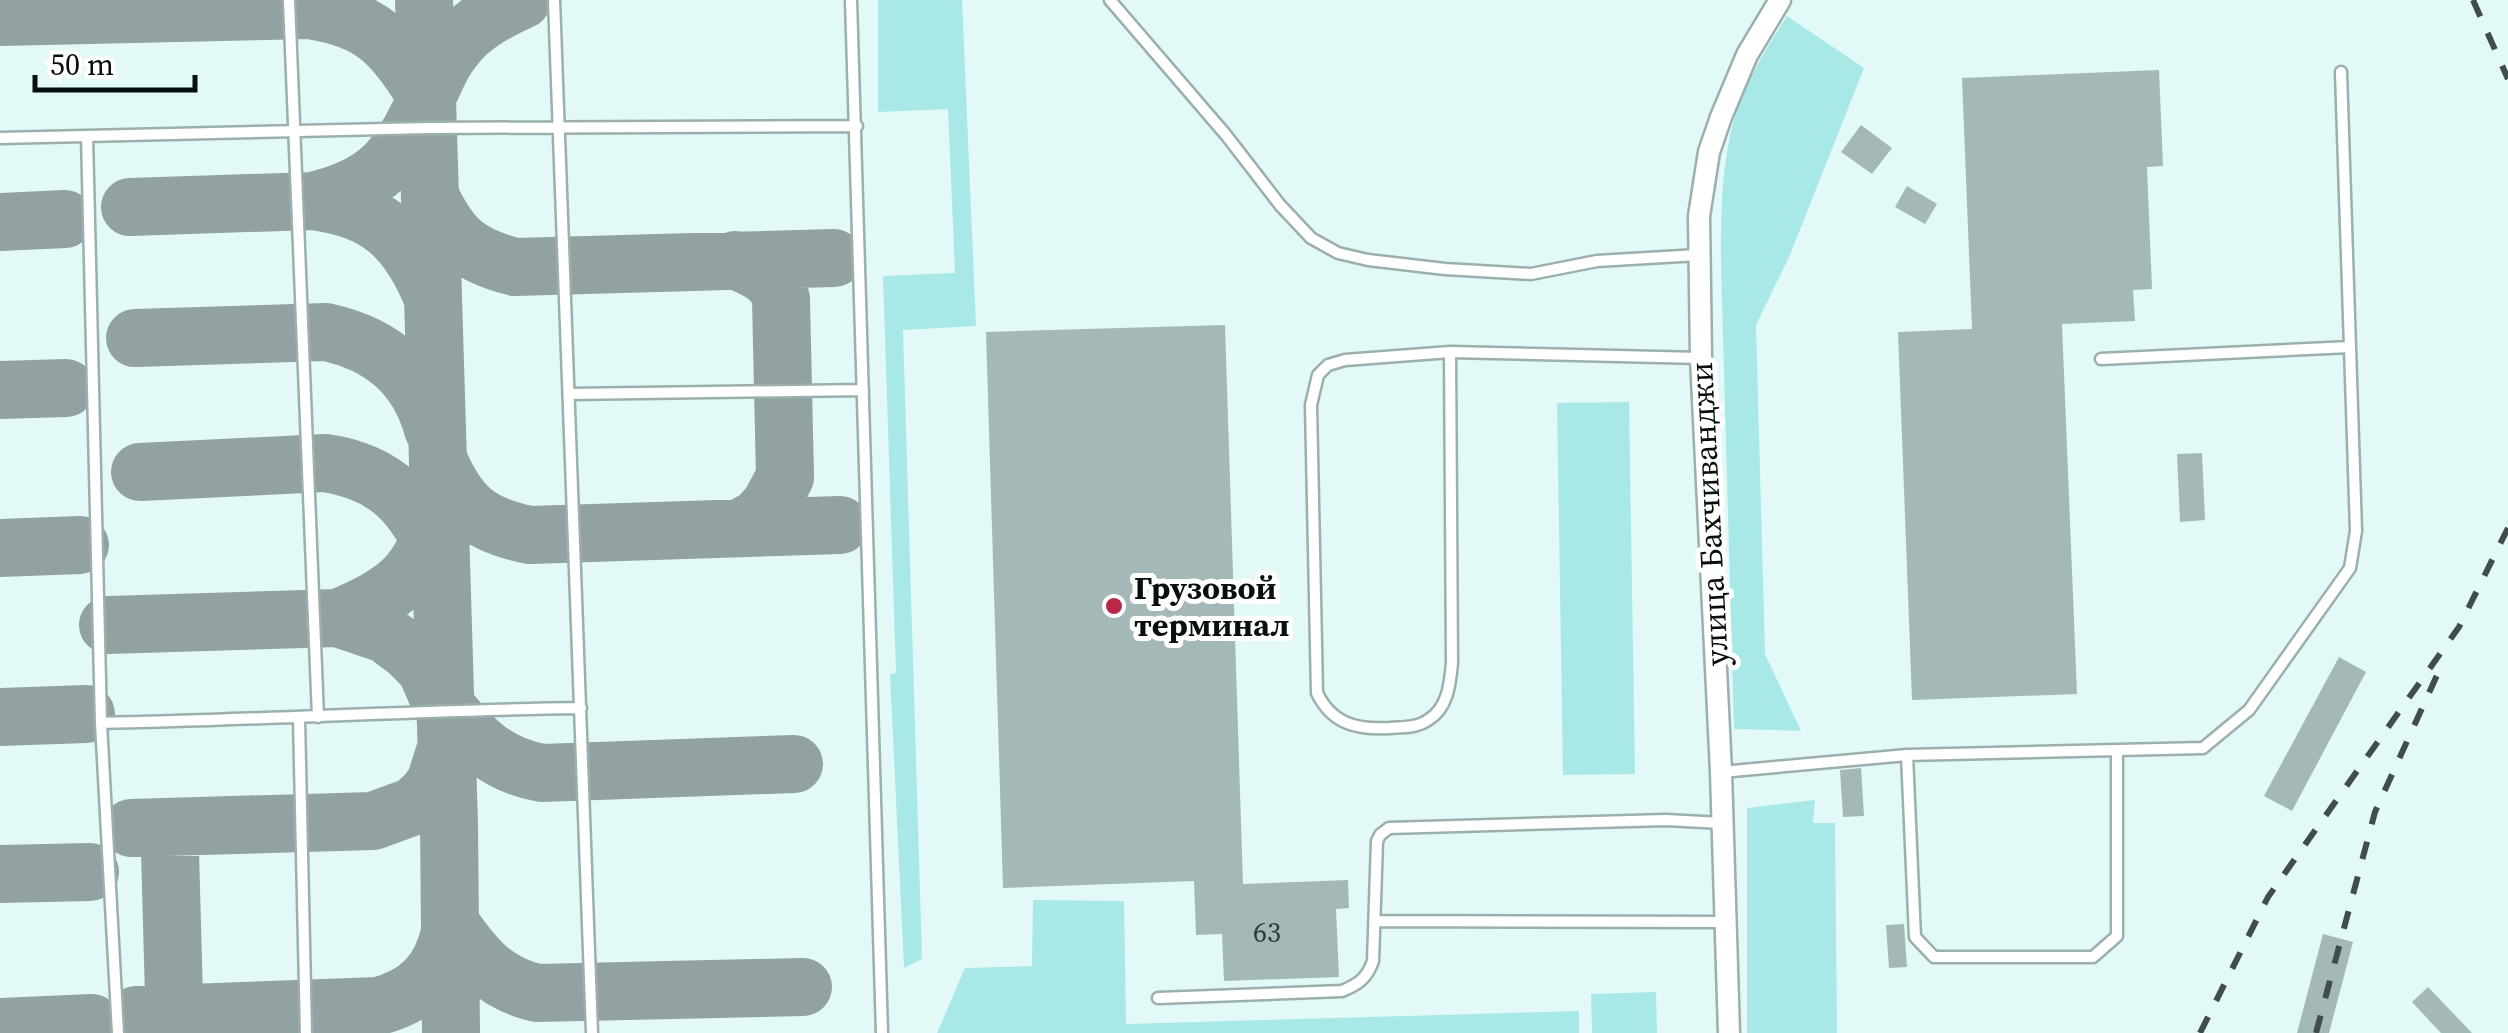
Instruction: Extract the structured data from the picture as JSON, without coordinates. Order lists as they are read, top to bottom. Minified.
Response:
{"streets":{"street":["улица Бахчиванджи"]},"places":["Грузовой терминал"],"house_numbers":["63"],"scale_bar":"50 m"}
